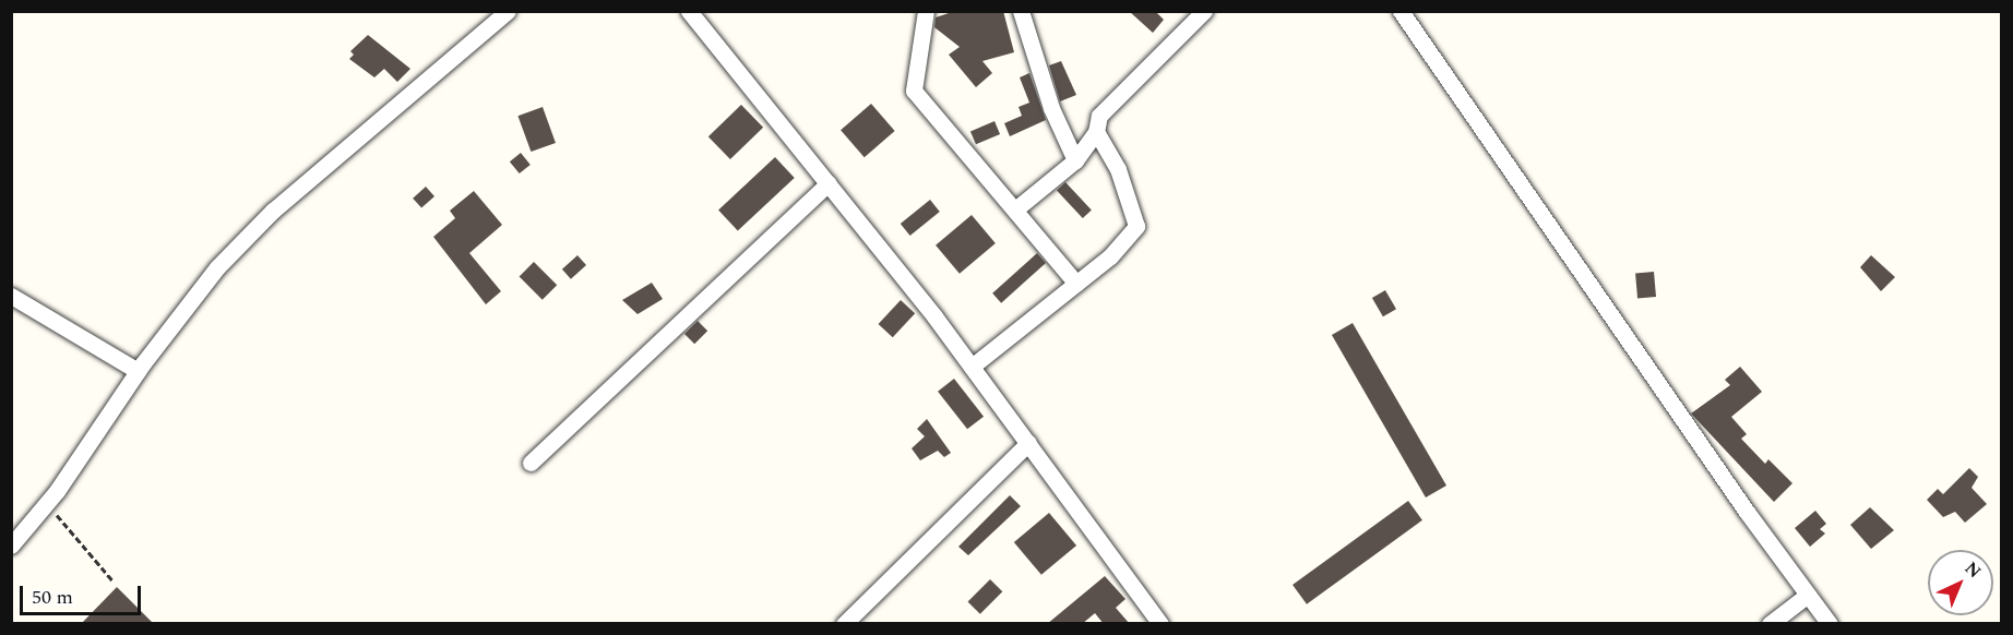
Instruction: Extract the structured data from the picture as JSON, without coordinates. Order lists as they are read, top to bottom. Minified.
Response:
{"scale_bar":"50 m","north":"top right"}
